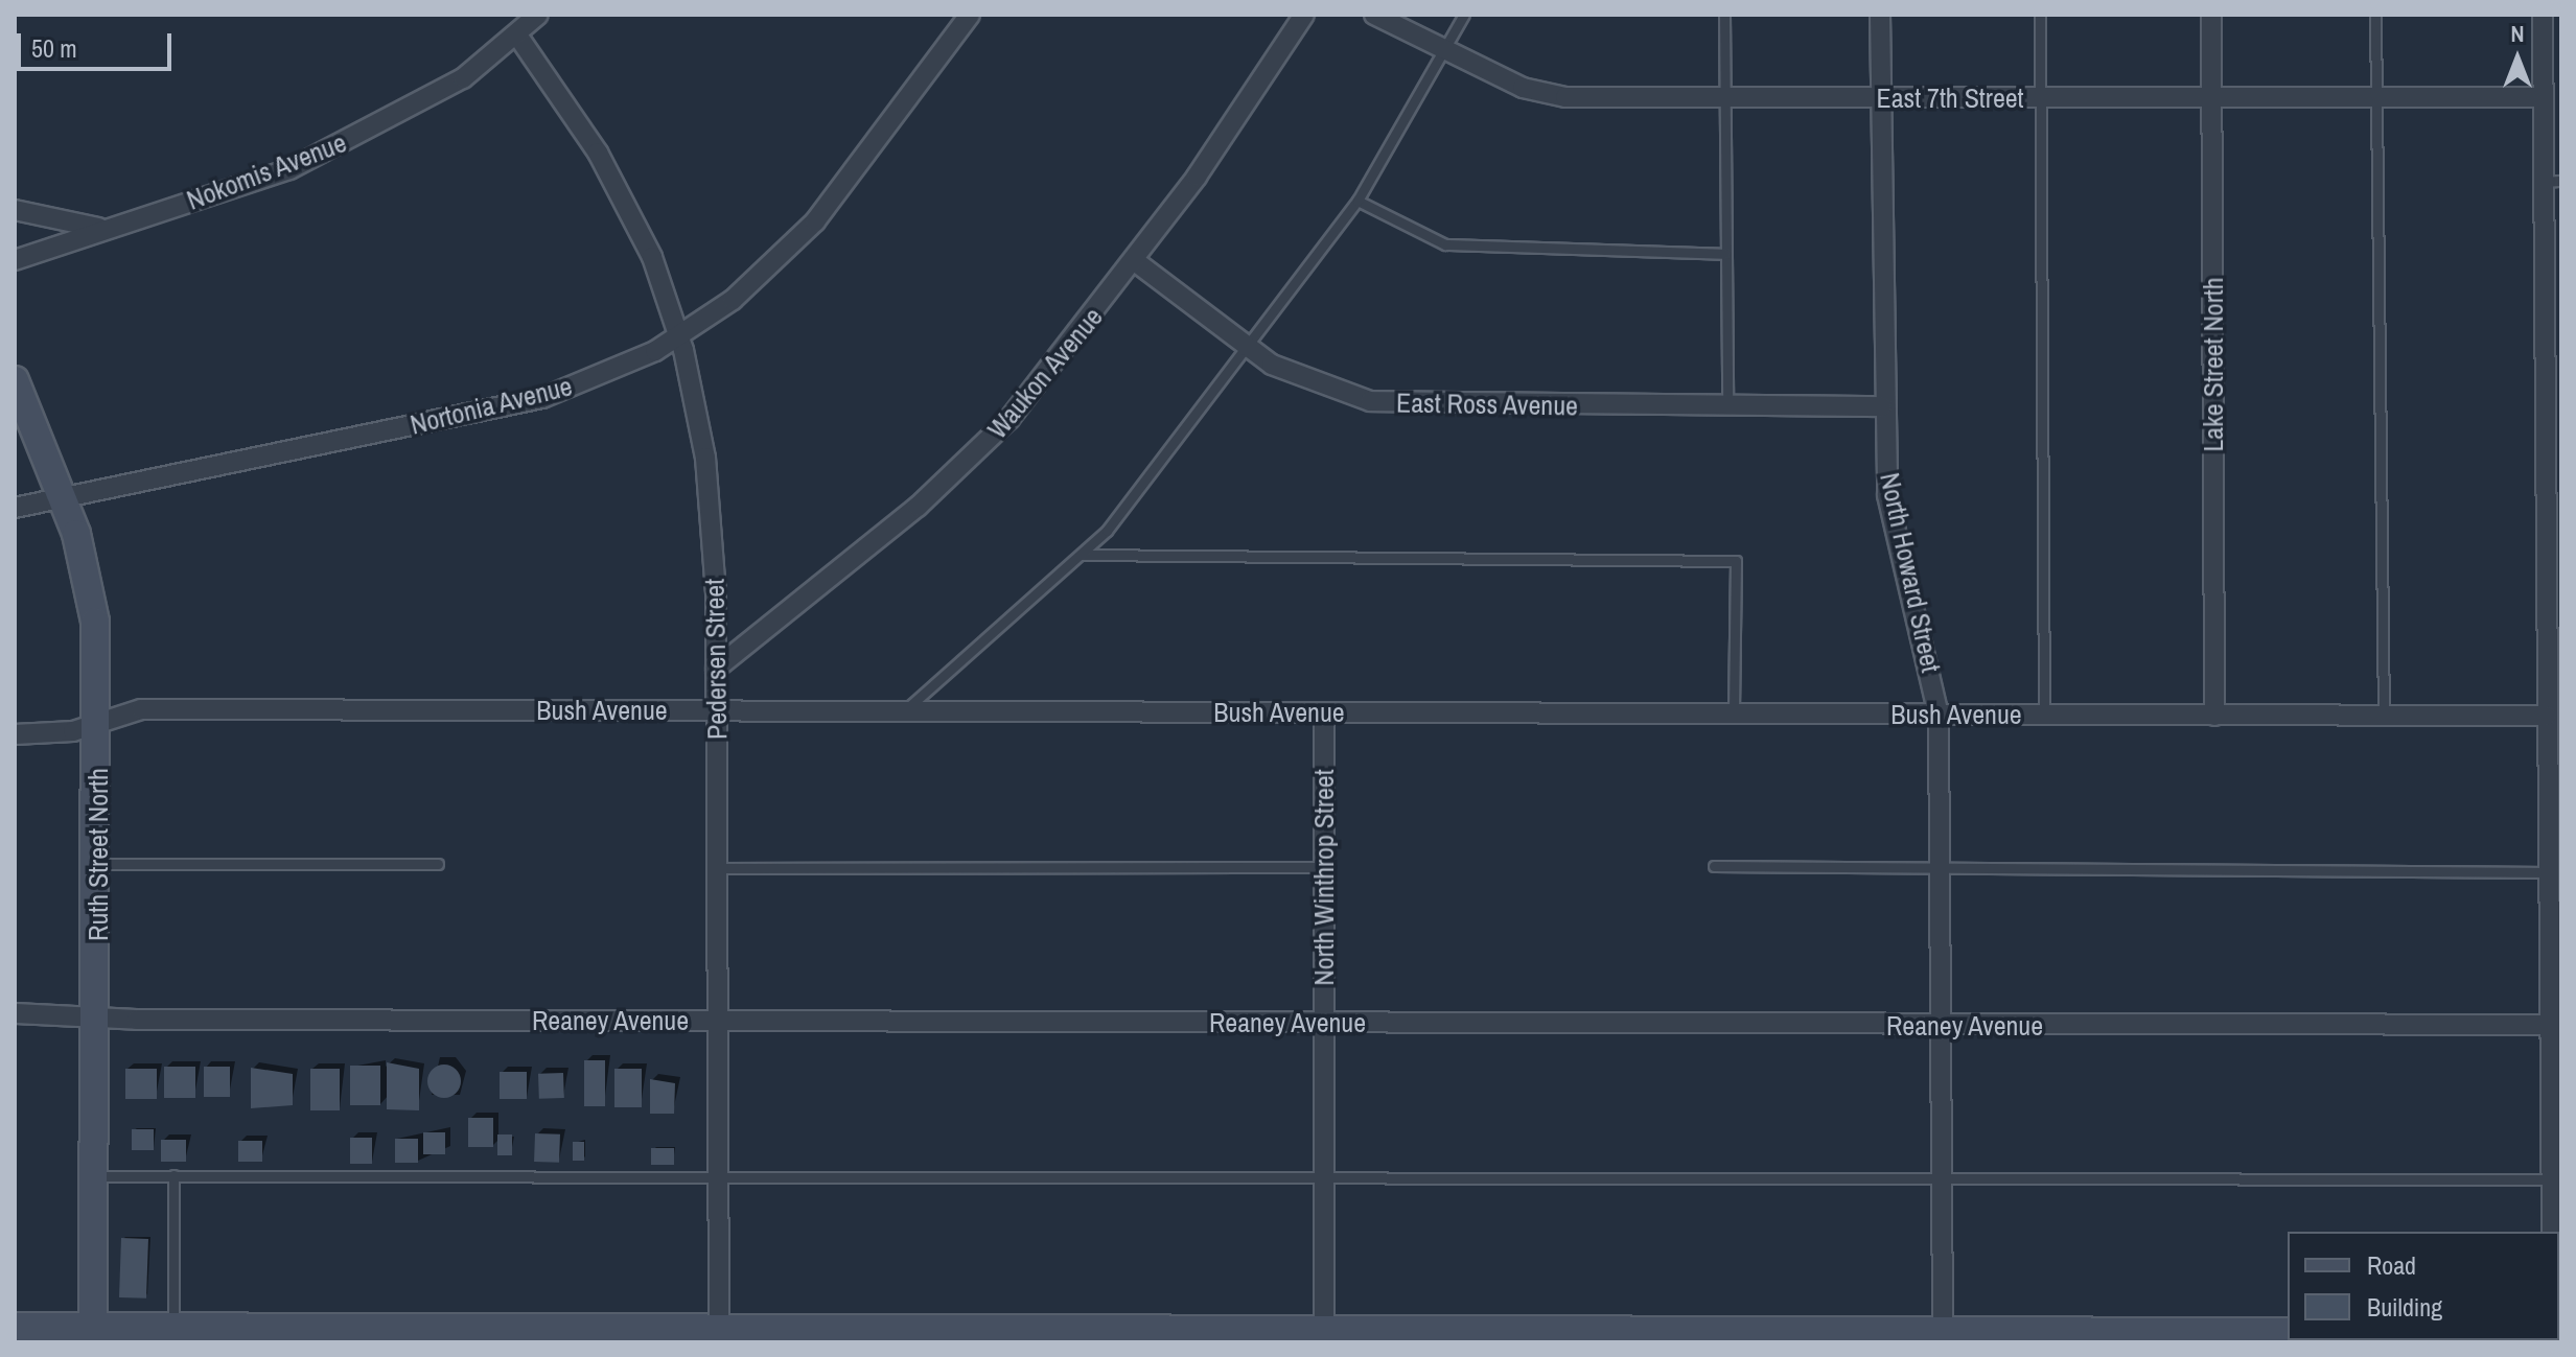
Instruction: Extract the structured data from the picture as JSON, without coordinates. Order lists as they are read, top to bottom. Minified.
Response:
{"streets":{"main road":["Ruth Street North"],"street":["East 7th Street","Nokomis Avenue","Lake Street North","Waukon Avenue","East Ross Avenue","Nortonia Avenue","North Howard Street","Pedersen Street","Bush Avenue","North Winthrop Street","Reaney Avenue"]},"crossings":[["East 7th Street","Lake Street North"],["East 7th Street","North Howard Street"],["Nokomis Avenue","Pedersen Street"],["Lake Street North","Bush Avenue"],["Waukon Avenue","East Ross Avenue"],["Waukon Avenue","Pedersen Street"],["East Ross Avenue","North Howard Street"],["Nortonia Avenue","Pedersen Street"],["Nortonia Avenue","Ruth Street North"],["North Howard Street","Bush Avenue"],["North Howard Street","Reaney Avenue"],["Pedersen Street","Bush Avenue"],["Pedersen Street","Reaney Avenue"],["Bush Avenue","Ruth Street North"],["Bush Avenue","North Winthrop Street"],["Ruth Street North","Reaney Avenue"],["North Winthrop Street","Reaney Avenue"]],"legend":["Road","Building"],"scale_bar":"50 m","north":"top"}
